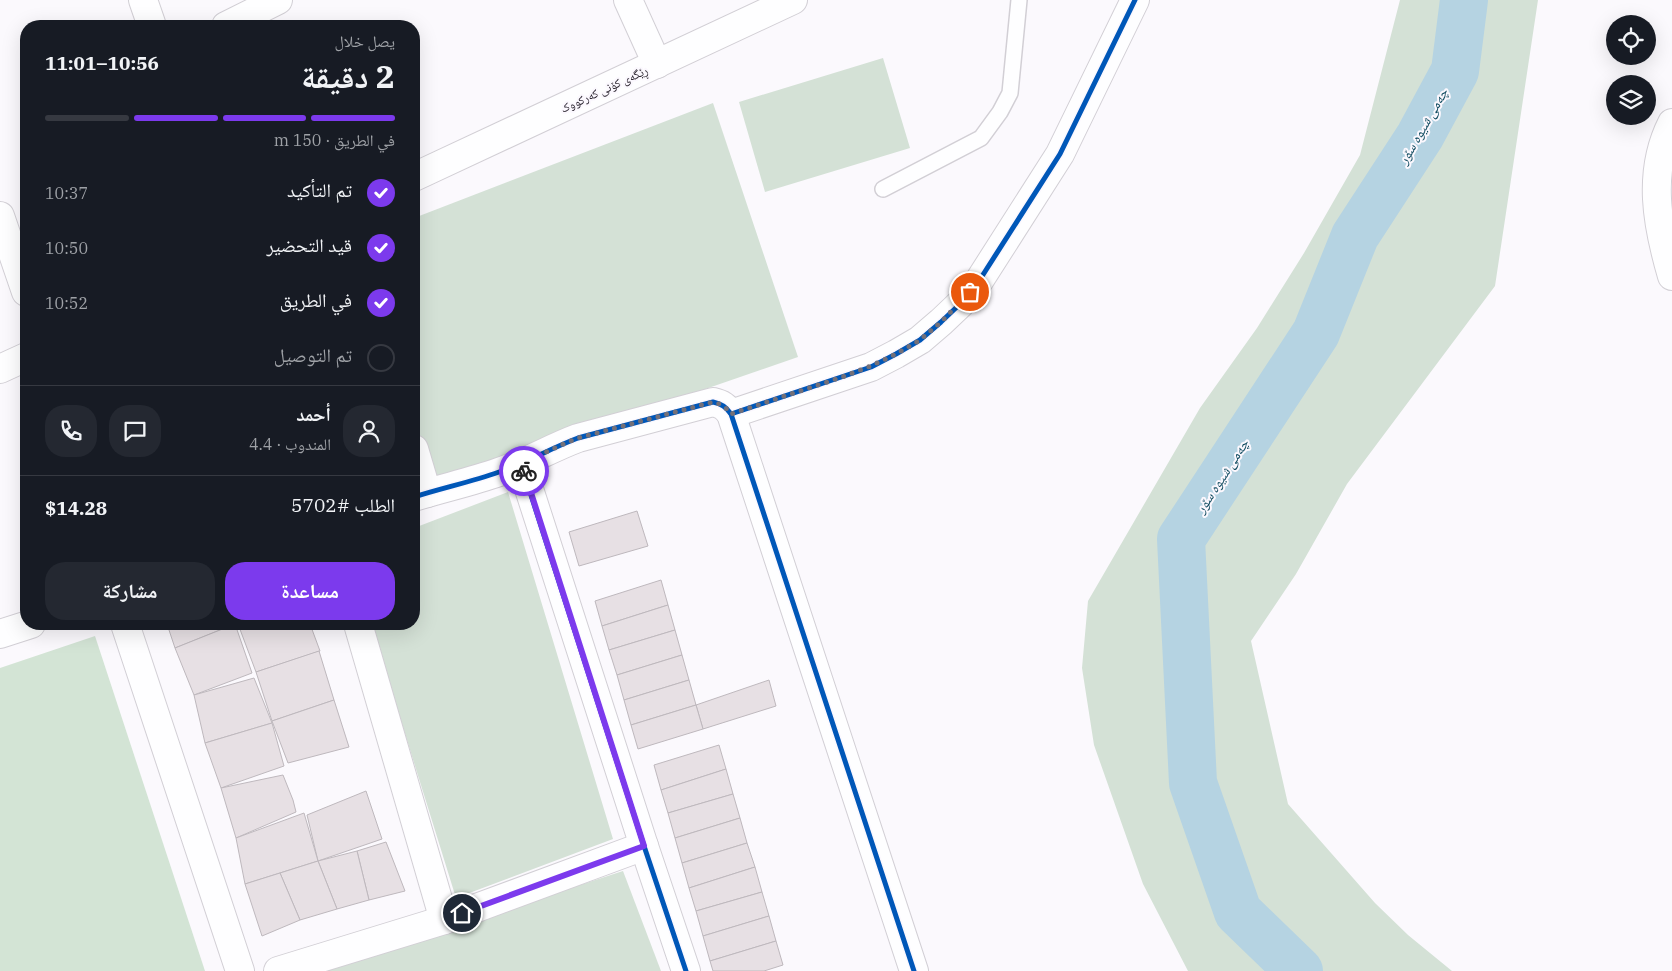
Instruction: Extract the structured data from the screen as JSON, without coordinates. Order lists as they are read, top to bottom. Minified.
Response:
{"streets":{"main road":["ڕێگەی کۆنی کەرکووک"]},"water":["چەمی شیوە سۆر"],"page":{"heading":["2 دقيقة","يصل خلال","10:56–11:01"],"panel":["أحمد","المندوب · 4.4","الطلب #5702","$14.28"],"bar":"في الطريق · 150 m","list":[["تم التأكيد","10:37"],["قيد التحضير","10:50"],["في الطريق","10:52"],"تم التوصيل"],"buttons":["مساعدة","مشاركة"]}}
